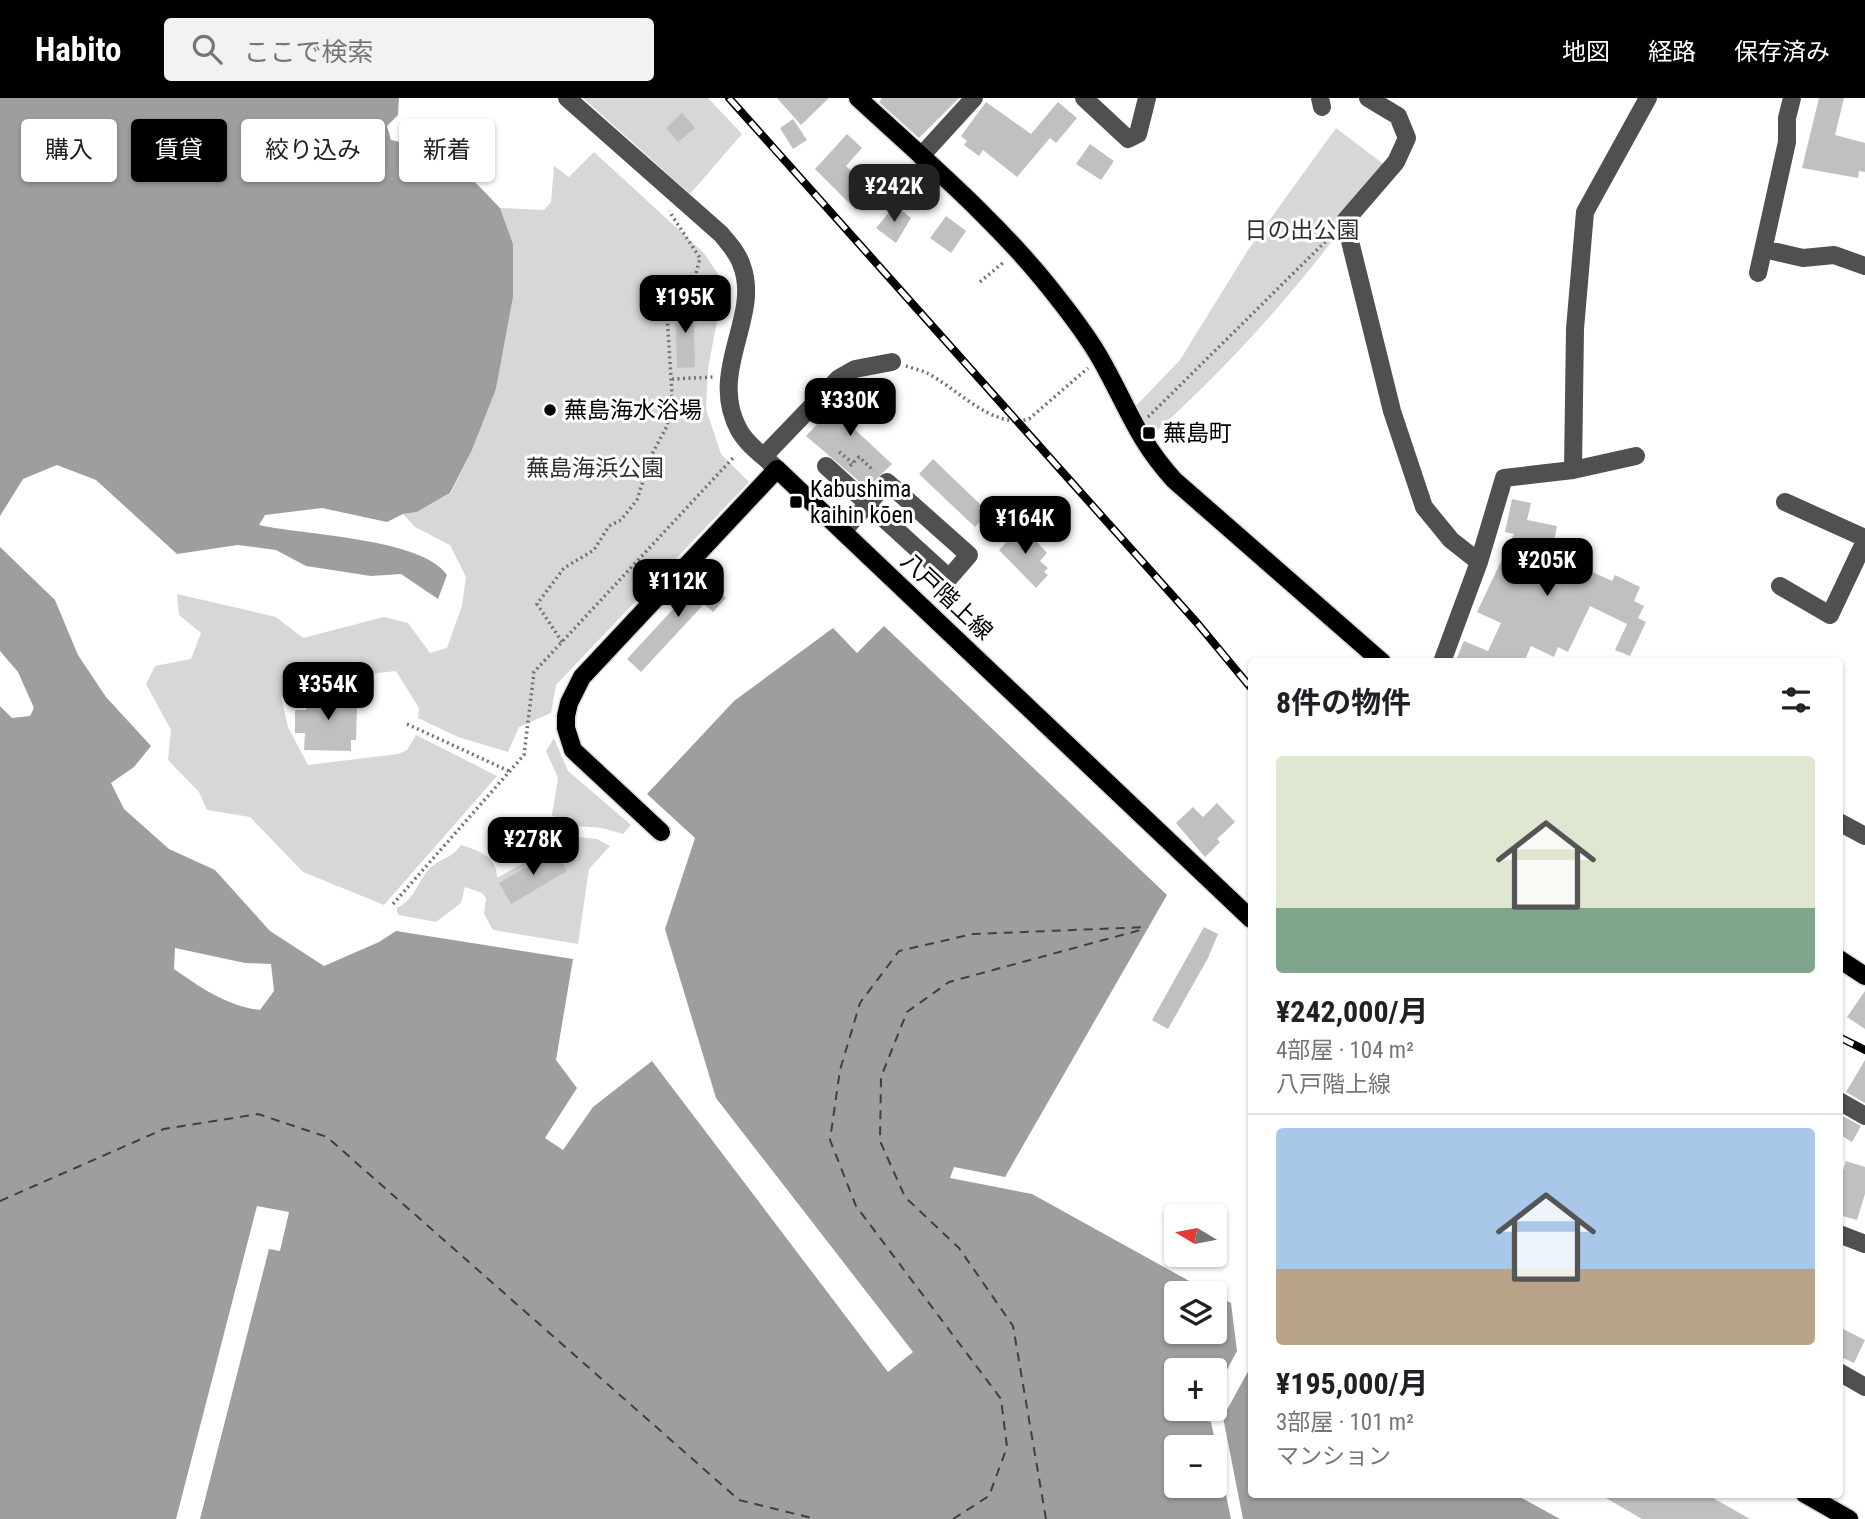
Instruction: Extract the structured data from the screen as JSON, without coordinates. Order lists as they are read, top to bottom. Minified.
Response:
{"streets":{"main road":["八戸階上線"]},"parks":["日の出公園","蕪島海浜公園"],"places":{"other":["蕪島海水浴場"],"transit":["蕪島町","Kabushima kaihin kōen"]},"north":"left","page":{"header":"Habito","search":"ここで検索","nav":["地図","経路","保存済み"],"chip":["購入","賃貸","絞り込み","新着"],"price":["¥242K","¥195K","¥330K","¥164K","¥205K","¥112K","¥354K","¥278K"],"heading":"8件の物件","list":[{"name":"¥242,000/月","note":"4部屋 · 104 m² · 八戸階上線"},{"name":"¥195,000/月","note":"3部屋 · 101 m² · マンション"}],"map_buttons":["+","−"]}}
